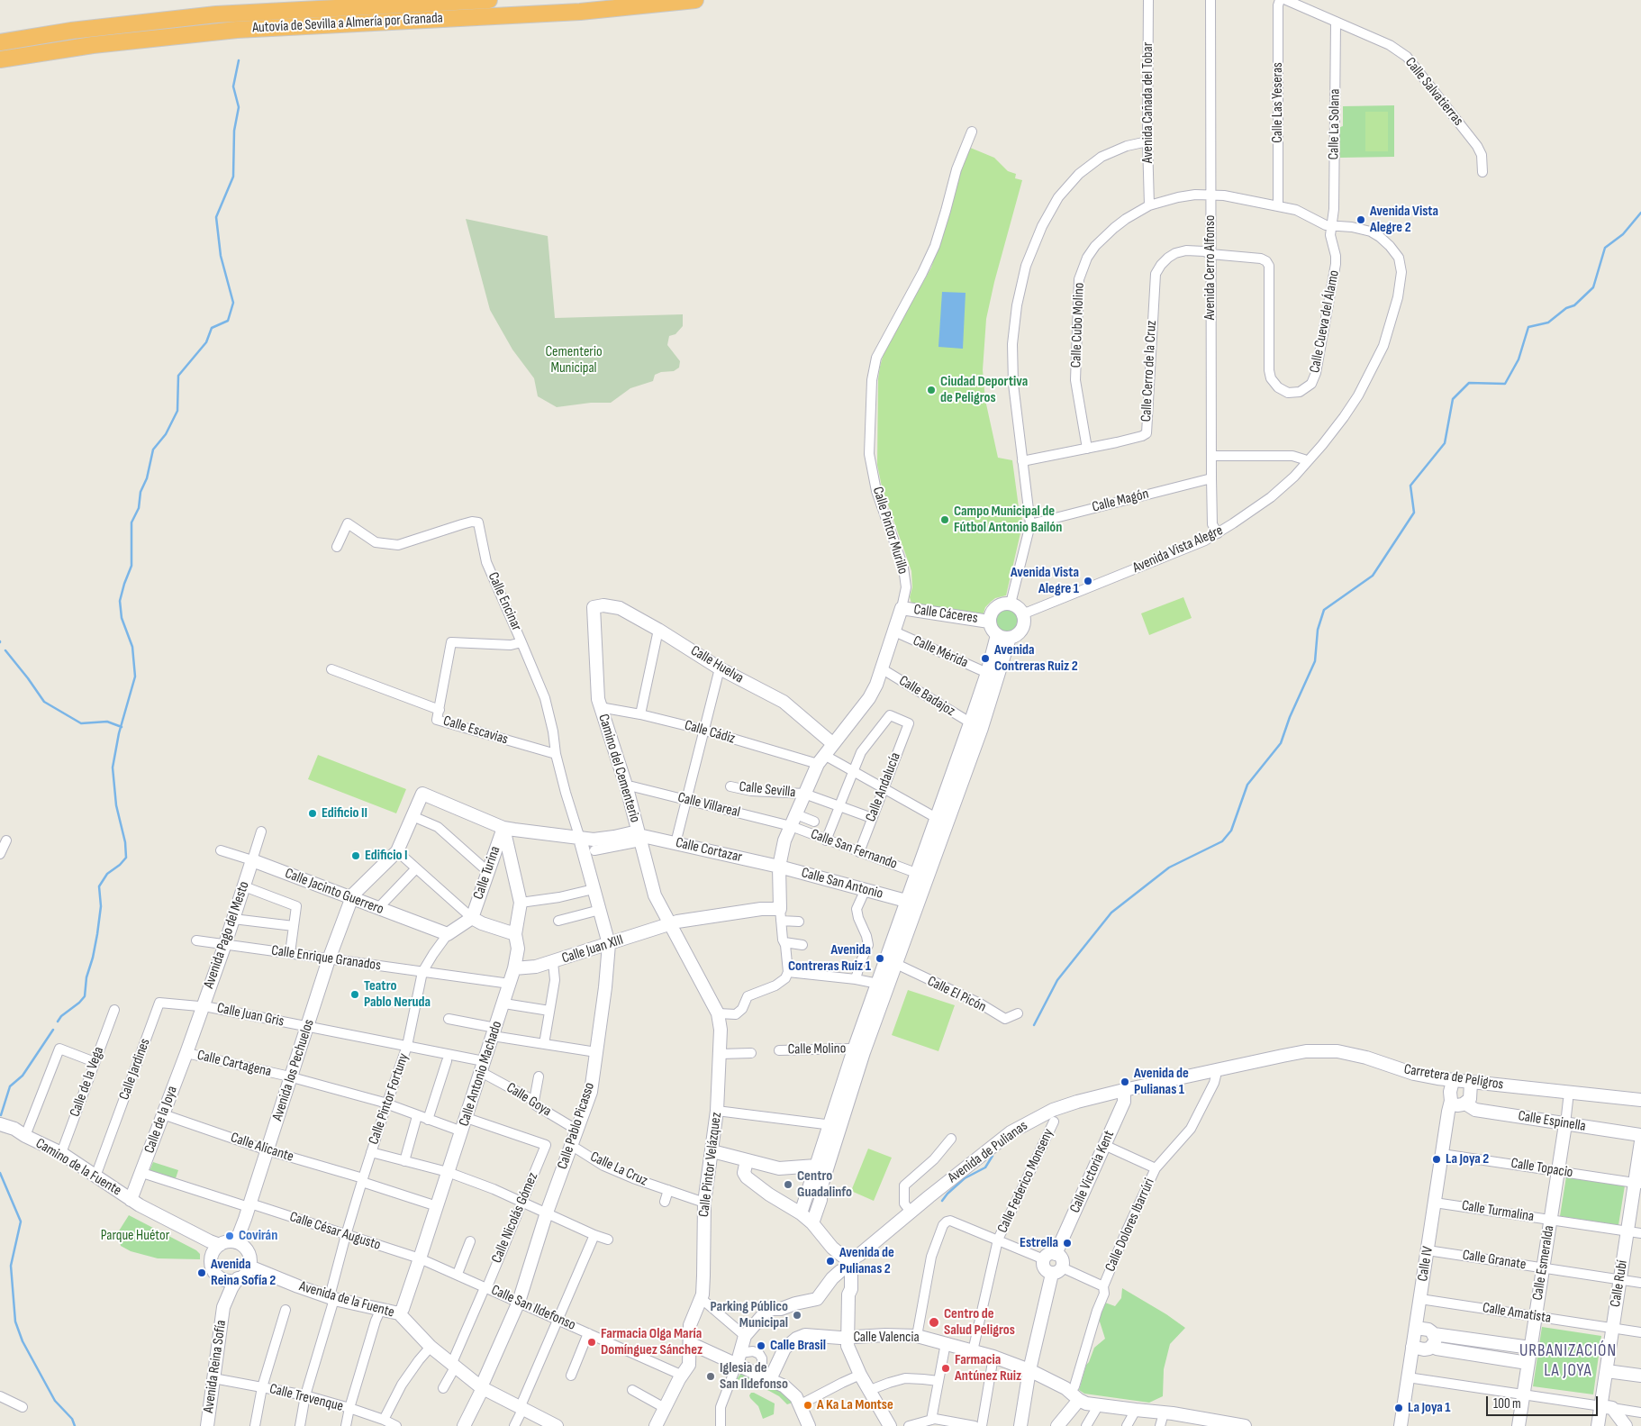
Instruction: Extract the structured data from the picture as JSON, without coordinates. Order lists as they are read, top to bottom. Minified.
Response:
{"streets":{"highway":["Autovía de Sevilla a Almería por Granada"],"street":["Calle Salvatierras","Avenida Cañada del Tobar","Calle Las Yeseras","Calle La Solana","Avenida Cerro Alfonso","Calle Cueva del Álamo","Calle Cubo Molino","Calle Cerro de la Cruz","Calle Magón","Calle Pintor Murillo","Avenida Vista Alegre","Calle Encinar","Calle Cáceres","Calle Mérida","Calle Huelva","Calle Badajoz","Calle Escavias","Calle Cádiz","Camino del Cementerio","Calle Andalucía","Calle Sevilla","Calle Villareal","Calle San Fernando","Calle Cortazar","Calle Turina","Calle San Antonio","Calle Jacinto Guerrero","Avenida Pago del Mesto","Calle Juan XIII","Calle Enrique Granados","Calle El Picón","Calle Juan Gris","Calle Molino","Calle Cartagena","Calle Jardines","Avenida los Pechuelos","Calle Antonio Machado","Carretera de Peligros","Calle de la Vega","Calle Pintor Fortuny","Calle Goya","Calle de la Joya","Calle Espinella","Calle Pablo Picasso","Calle Alicante","Avenida de Pulianas","Calle Pintor Velázquez","Camino de la Fuente","Calle Topacio","Calle La Cruz","Calle Victoria Kent","Calle Federico Monseny","Calle Turmalina","Calle Nicolás Gómez","Calle Dolores Ibarrúri","Calle César Augusto","Calle Granate","Calle Esmeralda","Calle IV","Calle Rubí","Avenida de la Fuente","Calle San Ildefonso","Calle Amatista","Calle Valencia","Avenida Reina Sofía","Calle Trevenque"]},"crossings":[["Calle Salvatierras","Calle La Solana"],["Avenida Cañada del Tobar","Calle Cubo Molino"],["Calle Las Yeseras","Calle Cubo Molino"],["Calle La Solana","Calle Cueva del Álamo"],["Calle La Solana","Calle Cubo Molino"],["Calle La Solana","Avenida Vista Alegre"],["Avenida Cerro Alfonso","Calle Cueva del Álamo"],["Avenida Cerro Alfonso","Calle Cubo Molino"],["Avenida Cerro Alfonso","Calle Cerro de la Cruz"],["Avenida Cerro Alfonso","Calle Magón"],["Avenida Cerro Alfonso","Avenida Vista Alegre"],["Calle Cueva del Álamo","Calle Cubo Molino"],["Calle Cueva del Álamo","Calle Cerro de la Cruz"],["Calle Cueva del Álamo","Avenida Vista Alegre"],["Calle Cubo Molino","Calle Cerro de la Cruz"],["Calle Cubo Molino","Avenida Vista Alegre"],["Calle Pintor Murillo","Calle Cáceres"],["Calle Pintor Murillo","Calle Mérida"],["Calle Pintor Murillo","Calle Huelva"],["Calle Pintor Murillo","Calle Badajoz"],["Calle Pintor Murillo","Calle Cádiz"],["Calle Pintor Murillo","Calle Sevilla"],["Calle Pintor Murillo","Calle Villareal"],["Calle Pintor Murillo","Calle San Fernando"],["Calle Pintor Murillo","Calle Cortazar"],["Calle Pintor Murillo","Calle San Antonio"],["Calle Pintor Murillo","Calle Juan XIII"],["Avenida Vista Alegre","Calle Cáceres"],["Calle Encinar","Calle Escavias"],["Calle Encinar","Calle Pablo Picasso"],["Calle Huelva","Camino del Cementerio"],["Calle Cádiz","Camino del Cementerio"],["Calle Cádiz","Calle Andalucía"],["Camino del Cementerio","Calle Villareal"],["Camino del Cementerio","Calle Cortazar"],["Camino del Cementerio","Calle Juan XIII"],["Camino del Cementerio","Calle Pintor Velázquez"],["Calle Andalucía","Calle Sevilla"],["Calle Andalucía","Calle San Fernando"],["Calle Villareal","Calle San Fernando"],["Calle Cortazar","Calle San Antonio"],["Calle Turina","Calle Antonio Machado"],["Calle Turina","Calle Pintor Fortuny"],["Calle Jacinto Guerrero","Avenida Pago del Mesto"],["Calle Jacinto Guerrero","Avenida los Pechuelos"],["Calle Jacinto Guerrero","Calle Pintor Fortuny"],["Avenida Pago del Mesto","Calle Enrique Granados"],["Avenida Pago del Mesto","Calle Juan Gris"],["Avenida Pago del Mesto","Calle Jardines"],["Avenida Pago del Mesto","Calle de la Joya"],["Calle Juan XIII","Calle Antonio Machado"],["Calle Juan XIII","Calle Pablo Picasso"],["Calle Juan XIII","Calle Pintor Velázquez"],["Calle Enrique Granados","Avenida los Pechuelos"],["Calle Enrique Granados","Calle Antonio Machado"],["Calle Enrique Granados","Calle Pintor Fortuny"],["Calle Juan Gris","Calle Jardines"],["Calle Juan Gris","Avenida los Pechuelos"],["Calle Juan Gris","Calle Antonio Machado"],["Calle Juan Gris","Calle Pintor Fortuny"],["Calle Juan Gris","Calle Goya"],["Calle Cartagena","Avenida los Pechuelos"],["Calle Cartagena","Calle Antonio Machado"],["Calle Cartagena","Calle Pintor Fortuny"],["Calle Cartagena","Calle de la Joya"],["Calle Jardines","Camino de la Fuente"],["Avenida los Pechuelos","Calle Alicante"],["Avenida los Pechuelos","Camino de la Fuente"],["Avenida los Pechuelos","Calle César Augusto"],["Avenida los Pechuelos","Avenida de la Fuente"],["Avenida los Pechuelos","Avenida Reina Sofía"],["Calle Antonio Machado","Calle Goya"],["Calle Antonio Machado","Calle Alicante"],["Calle Antonio Machado","Calle Nicolás Gómez"],["Calle Antonio Machado","Calle César Augusto"],["Calle Antonio Machado","Avenida de la Fuente"],["Calle Antonio Machado","Calle San Ildefonso"],["Carretera de Peligros","Calle Espinella"],["Carretera de Peligros","Avenida de Pulianas"],["Carretera de Peligros","Calle Dolores Ibarrúri"],["Carretera de Peligros","Calle IV"],["Calle de la Vega","Camino de la Fuente"],["Calle Pintor Fortuny","Calle Alicante"],["Calle Pintor Fortuny","Calle César Augusto"],["Calle Pintor Fortuny","Avenida de la Fuente"],["Calle Pintor Fortuny","Calle Trevenque"],["Calle Goya","Calle Pablo Picasso"],["Calle de la Joya","Calle Alicante"],["Calle de la Joya","Camino de la Fuente"],["Calle de la Joya","Calle César Augusto"],["Calle Espinella","Calle Esmeralda"],["Calle Espinella","Calle IV"],["Calle Pablo Picasso","Calle La Cruz"],["Calle Pablo Picasso","Avenida de la Fuente"],["Calle Pablo Picasso","Calle San Ildefonso"],["Avenida de Pulianas","Calle Victoria Kent"],["Avenida de Pulianas","Calle Dolores Ibarrúri"],["Calle Pintor Velázquez","Calle La Cruz"],["Calle Pintor Velázquez","Calle San Ildefonso"],["Camino de la Fuente","Avenida de la Fuente"],["Camino de la Fuente","Avenida Reina Sofía"],["Calle Topacio","Calle Esmeralda"],["Calle Topacio","Calle IV"],["Calle Topacio","Calle Rubí"],["Calle Federico Monseny","Calle Valencia"],["Calle Turmalina","Calle Esmeralda"],["Calle Turmalina","Calle IV"],["Calle Turmalina","Calle Rubí"],["Calle Nicolás Gómez","Avenida de la Fuente"],["Calle Nicolás Gómez","Calle San Ildefonso"],["Calle Dolores Ibarrúri","Calle Valencia"],["Calle César Augusto","Calle San Ildefonso"],["Calle Granate","Calle Esmeralda"],["Calle Granate","Calle IV"],["Calle Granate","Calle Rubí"],["Calle Esmeralda","Calle Amatista"],["Calle IV","Calle Amatista"],["Calle Rubí","Calle Amatista"],["Avenida de la Fuente","Avenida Reina Sofía"],["Avenida Reina Sofía","Calle Trevenque"]],"districts":["URBANIZACIÓN LA JOYA"],"parks":["Cementerio Municipal","Parque Huétor"],"places":["Avenida Vista Alegre 2","Ciudad Deportiva de Peligros","Campo Municipal de Fútbol Antonio Bailón","Avenida Vista Alegre 1","Avenida Contreras Ruiz 2","Edificio II","Edificio I","Avenida Contreras Ruiz 1","Teatro Pablo Neruda","Avenida de Pulianas 1","La Joya 2","Centro Guadalinfo","Covirán","Estrella","Avenida de Pulianas 2","Avenida Reina Sofía 2","Parking Público Municipal","Centro de Salud Peligros","Farmacia Olga María Domínguez Sánchez","Calle Brasil","Farmacia Antúnez Ruiz","Iglesia de San Ildefonso","A Ka La Montse","La Joya 1"],"scale_bar":"100 m"}
